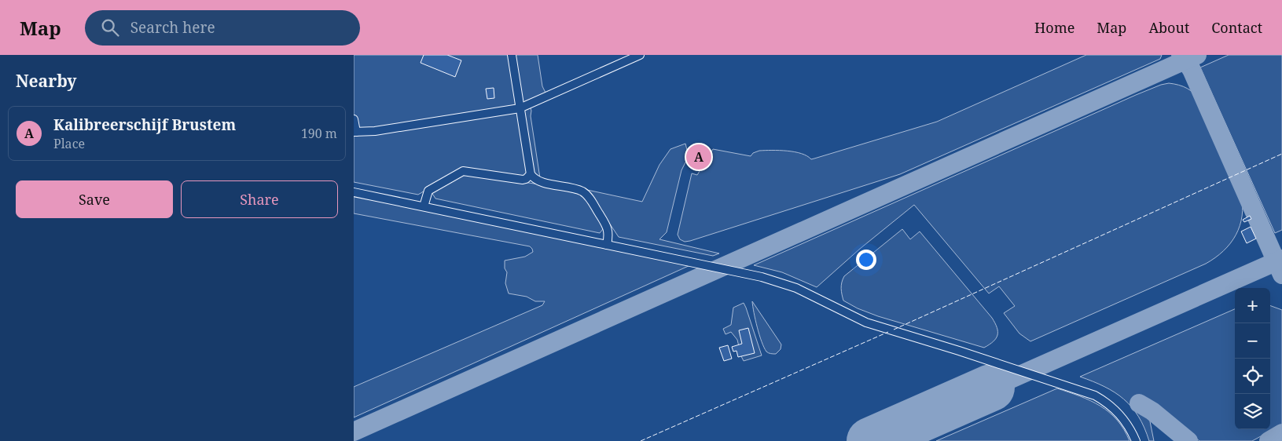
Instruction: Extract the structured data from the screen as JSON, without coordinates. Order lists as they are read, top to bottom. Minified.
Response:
{"page":{"header":"Map","search":"Search here","nav":["Home","Map","About","Contact"],"heading":"Nearby","list":[{"mark":"A","name":"Kalibreerschijf Brustem","note":"Place","value":"190 m"}],"pins":"A","buttons":["Save","Share"],"map_buttons":["+","−"]}}
